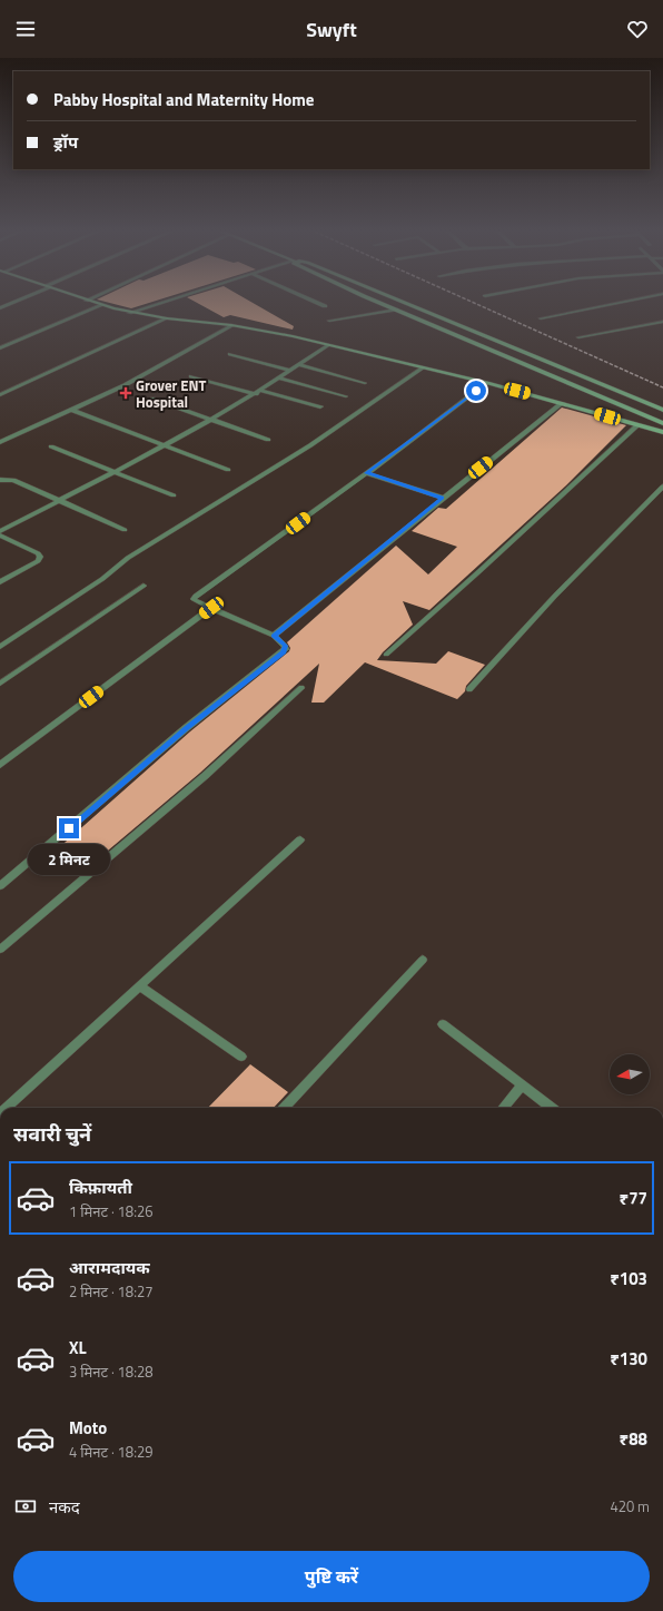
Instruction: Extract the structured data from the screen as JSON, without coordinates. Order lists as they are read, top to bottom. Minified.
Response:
{"places":{"health":["Grover ENT Hospital"]},"north":"left","page":{"header":"Swyft","banner":["Pabby Hospital and Maternity Home","ड्रॉप"],"bubble":"2 मिनट","heading":"सवारी चुनें","list":[{"name":"किफ़ायती","note":"1 मिनट · 18:26","value":"₹77"},{"name":"आरामदायक","note":"2 मिनट · 18:27","value":"₹103"},{"name":"XL","note":"3 मिनट · 18:28","value":"₹130"},{"name":"Moto","note":"4 मिनट · 18:29","value":"₹88"}],"pay":["नकद","420 m"],"buttons":"पुष्टि करें"}}
